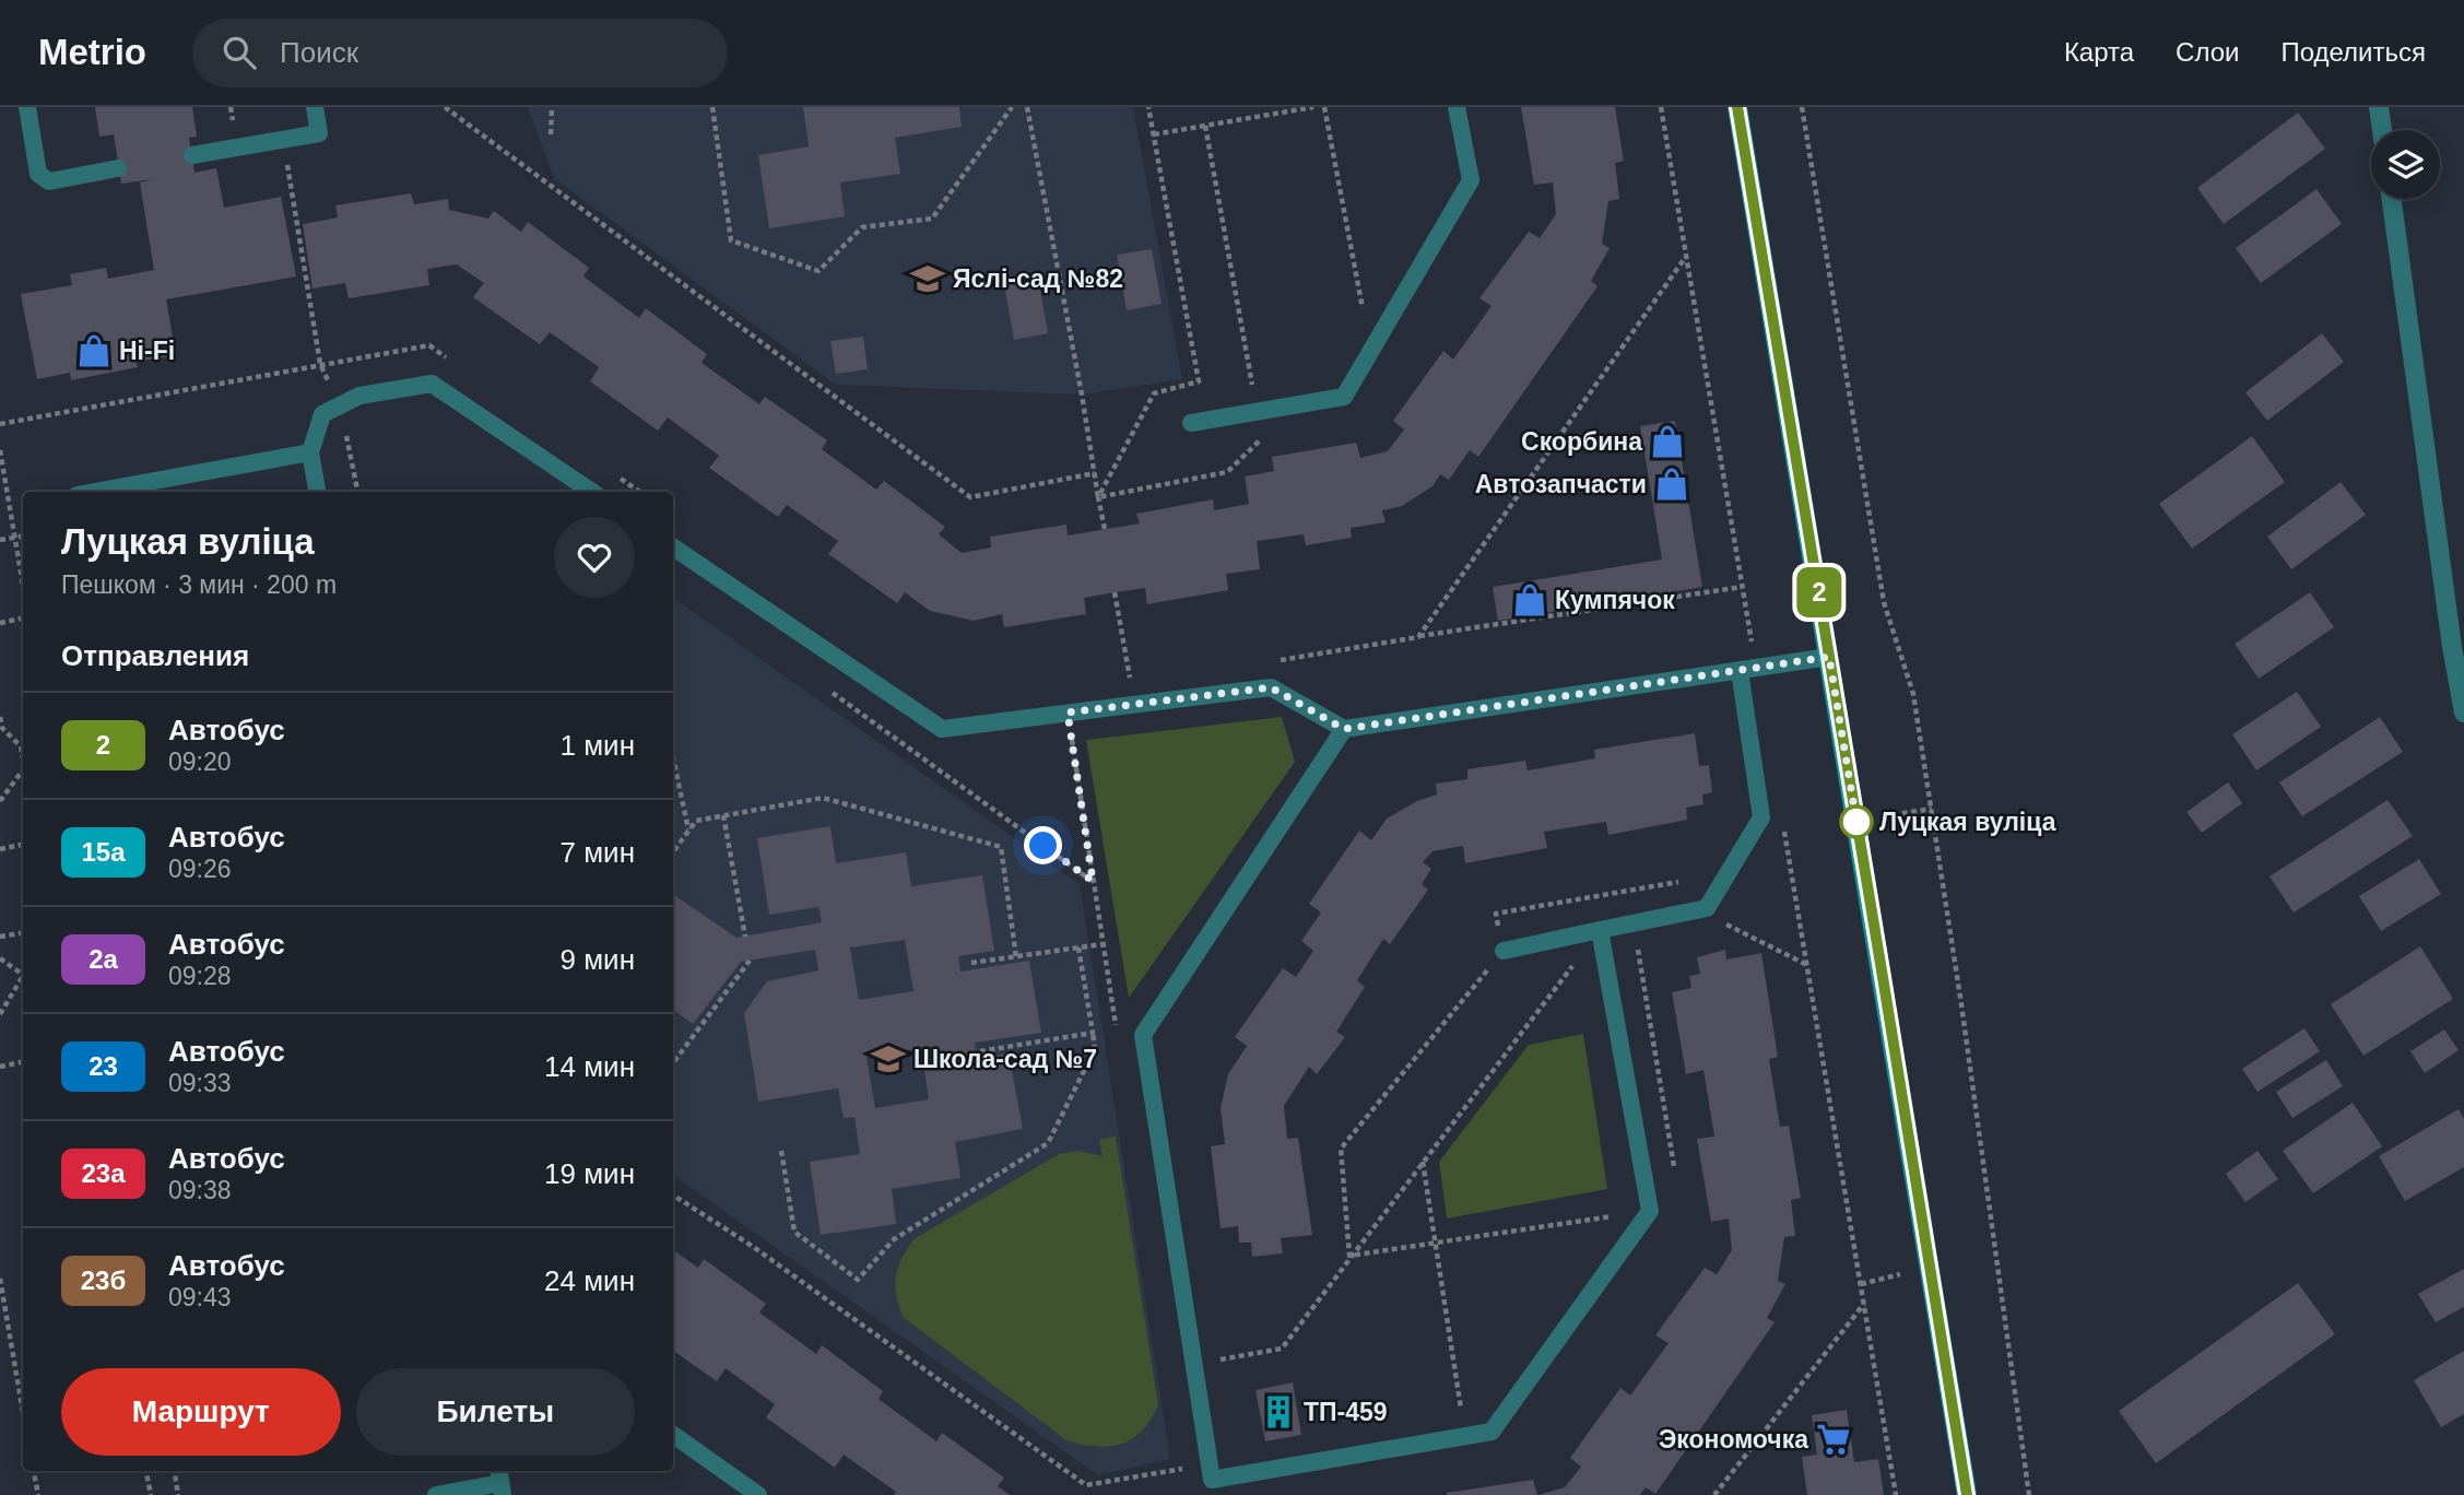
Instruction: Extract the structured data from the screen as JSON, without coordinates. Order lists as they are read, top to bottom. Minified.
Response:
{"places":{"school or university":["Яслі-сад №82","Школа-сад №7"],"shop":["Hi-Fi","Скорбина","Автозапчасти","Кумпячок"],"other":["Луцкая вуліца"],"building":["ТП-459"],"supermarket":["Экономочка"]},"lines":["bus line 2"],"page":{"header":"Metrio","search":"Поиск","nav":["Карта","Слои","Поделиться"],"on_map":"2","heading":[["Луцкая вуліца","Пешком · 3 мин · 200 m"],"Отправления"],"list":[{"mark":"2","name":"Автобус","note":"09:20","value":"1 мин"},{"mark":"15а","name":"Автобус","note":"09:26","value":"7 мин"},{"mark":"2а","name":"Автобус","note":"09:28","value":"9 мин"},{"mark":"23","name":"Автобус","note":"09:33","value":"14 мин"},{"mark":"23а","name":"Автобус","note":"09:38","value":"19 мин"},{"mark":"23б","name":"Автобус","note":"09:43","value":"24 мин"}],"buttons":["Маршрут","Билеты"]}}
